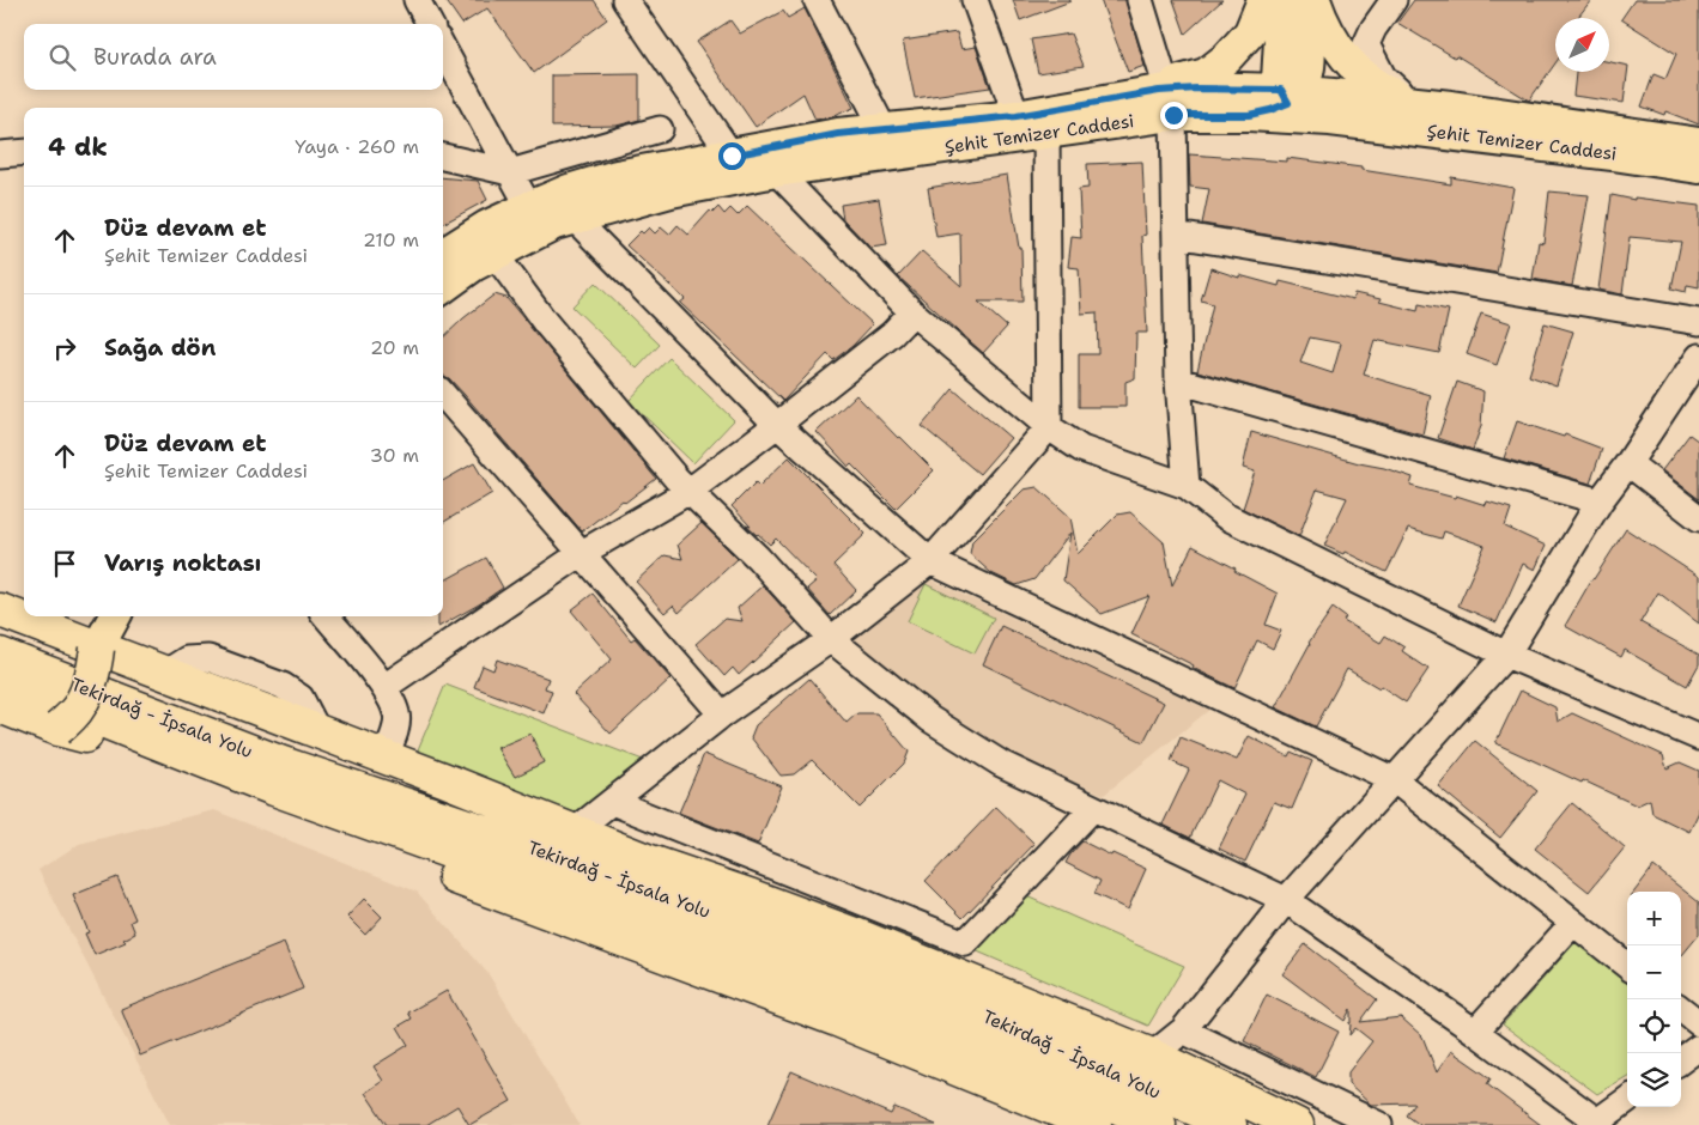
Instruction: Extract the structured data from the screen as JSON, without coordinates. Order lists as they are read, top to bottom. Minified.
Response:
{"streets":{"highway":["Tekirdağ - İpsala Yolu"],"main road":["Şehit Temizer Caddesi"]},"north":"top right","page":{"search":"Burada ara","heading":["4 dk","Yaya · 260 m"],"list":[["Düz devam et","Şehit Temizer Caddesi","210 m"],["Sağa dön","20 m"],["Düz devam et","Şehit Temizer Caddesi","30 m"],"Varış noktası"],"map_buttons":["+","−"]}}
